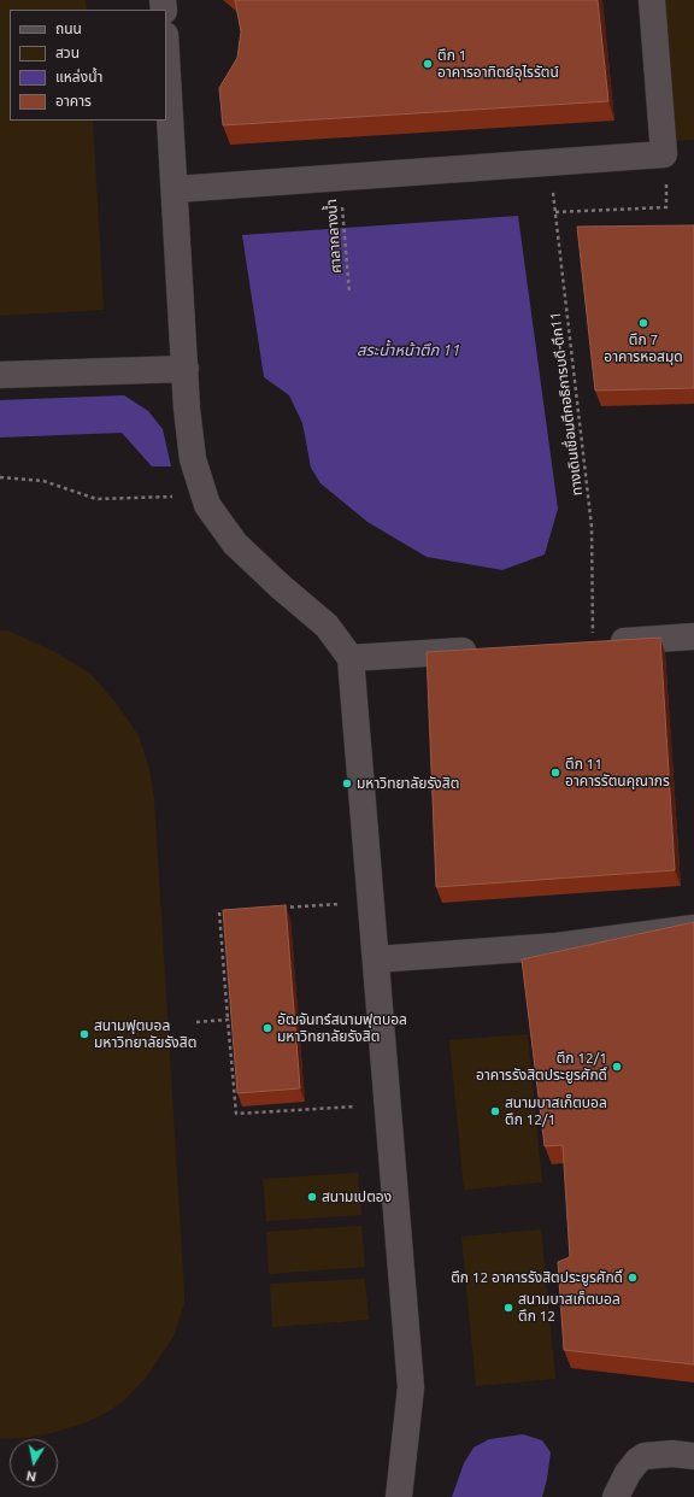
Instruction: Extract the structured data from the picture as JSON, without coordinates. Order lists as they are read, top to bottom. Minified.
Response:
{"streets":{"path":["ศาลากลางน้ำ","ทางเดินเชื่อมตึกอธิการบดี-ตึก11"]},"water":["สระน้ำหน้าตึก 11"],"places":["ตึก 1 อาคารอาทิตย์อุไรรัตน์","ตึก 7 อาคารหอสมุด","ตึก 11 อาคารรัตนคุณากร","มหาวิทยาลัยรังสิต","อัฒจันทร์สนามฟุตบอล มหาวิทยาลัยรังสิต","สนามฟุตบอล มหาวิทยาลัยรังสิต","ตึก 12/1 อาคารรังสิตประยูรศักดิ์","สนามบาสเก็ตบอล ตึก 12/1","สนามเปตอง","ตึก 12 อาคารรังสิตประยูรศักดิ์","สนามบาสเก็ตบอล ตึก 12"],"legend":["ถนน","สวน","แหล่งน้ำ","อาคาร"],"north":"bottom"}
